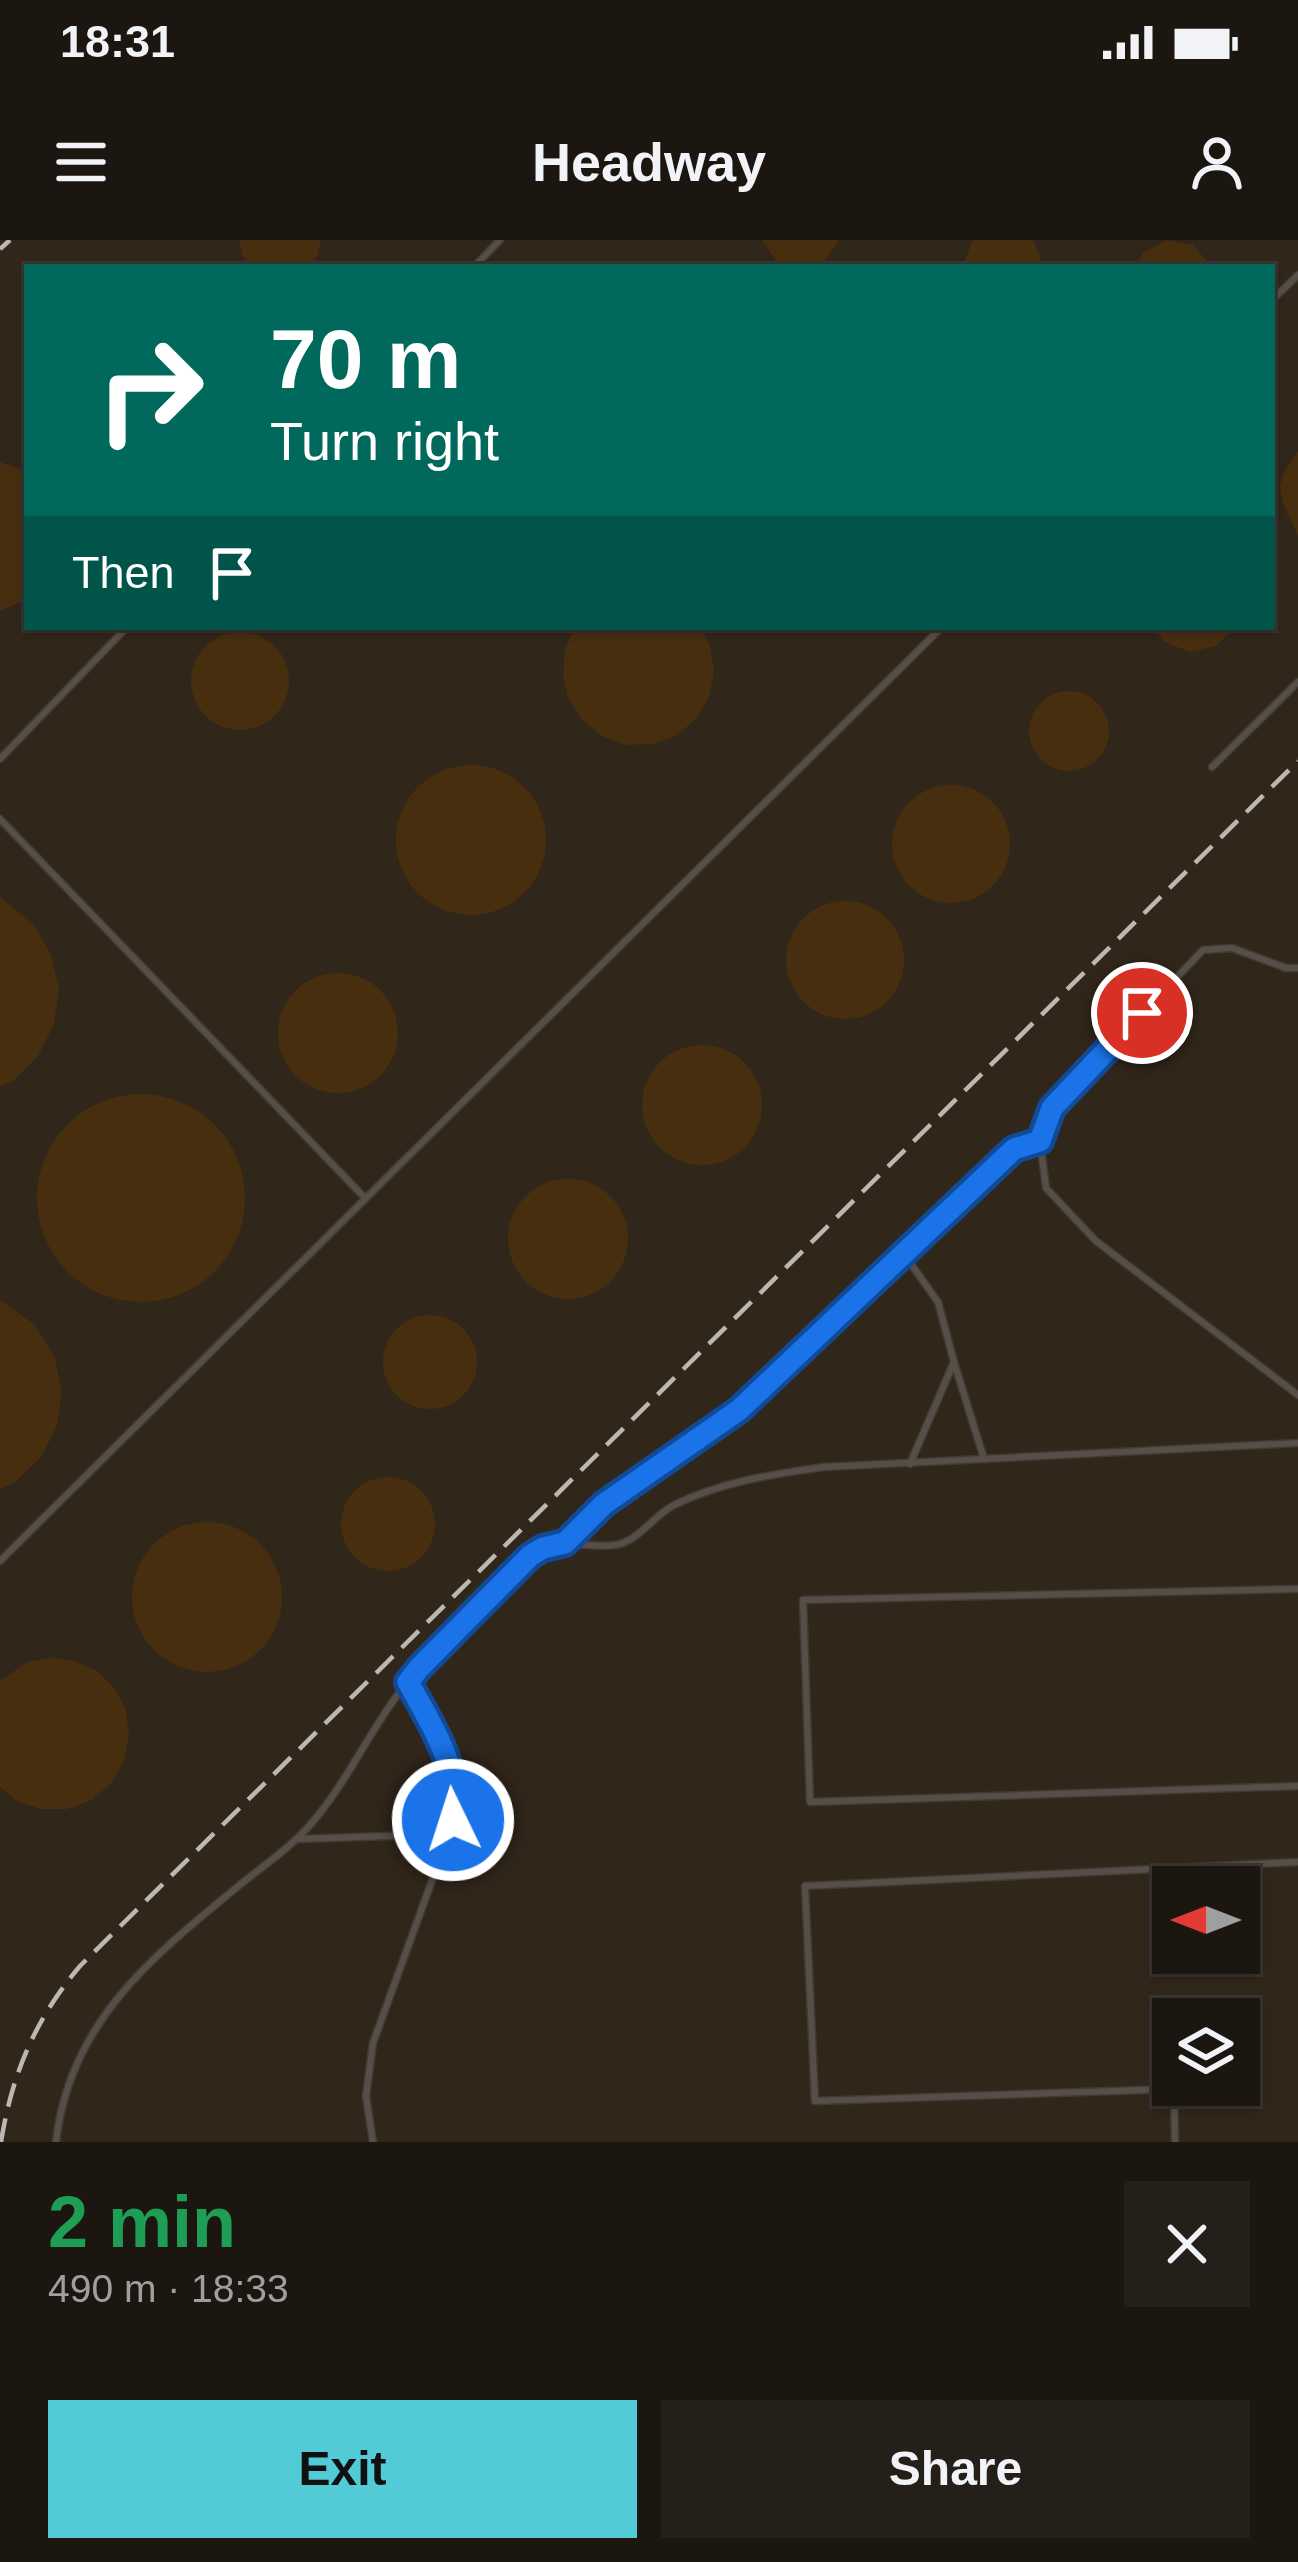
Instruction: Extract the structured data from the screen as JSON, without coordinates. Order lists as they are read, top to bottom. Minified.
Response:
{"north":"left","page":{"status":"18:31","header":"Headway","turn":["70 m","Turn right"],"then":"Then","heading":["2 min","490 m · 18:33"],"buttons":["Exit","Share"]}}
